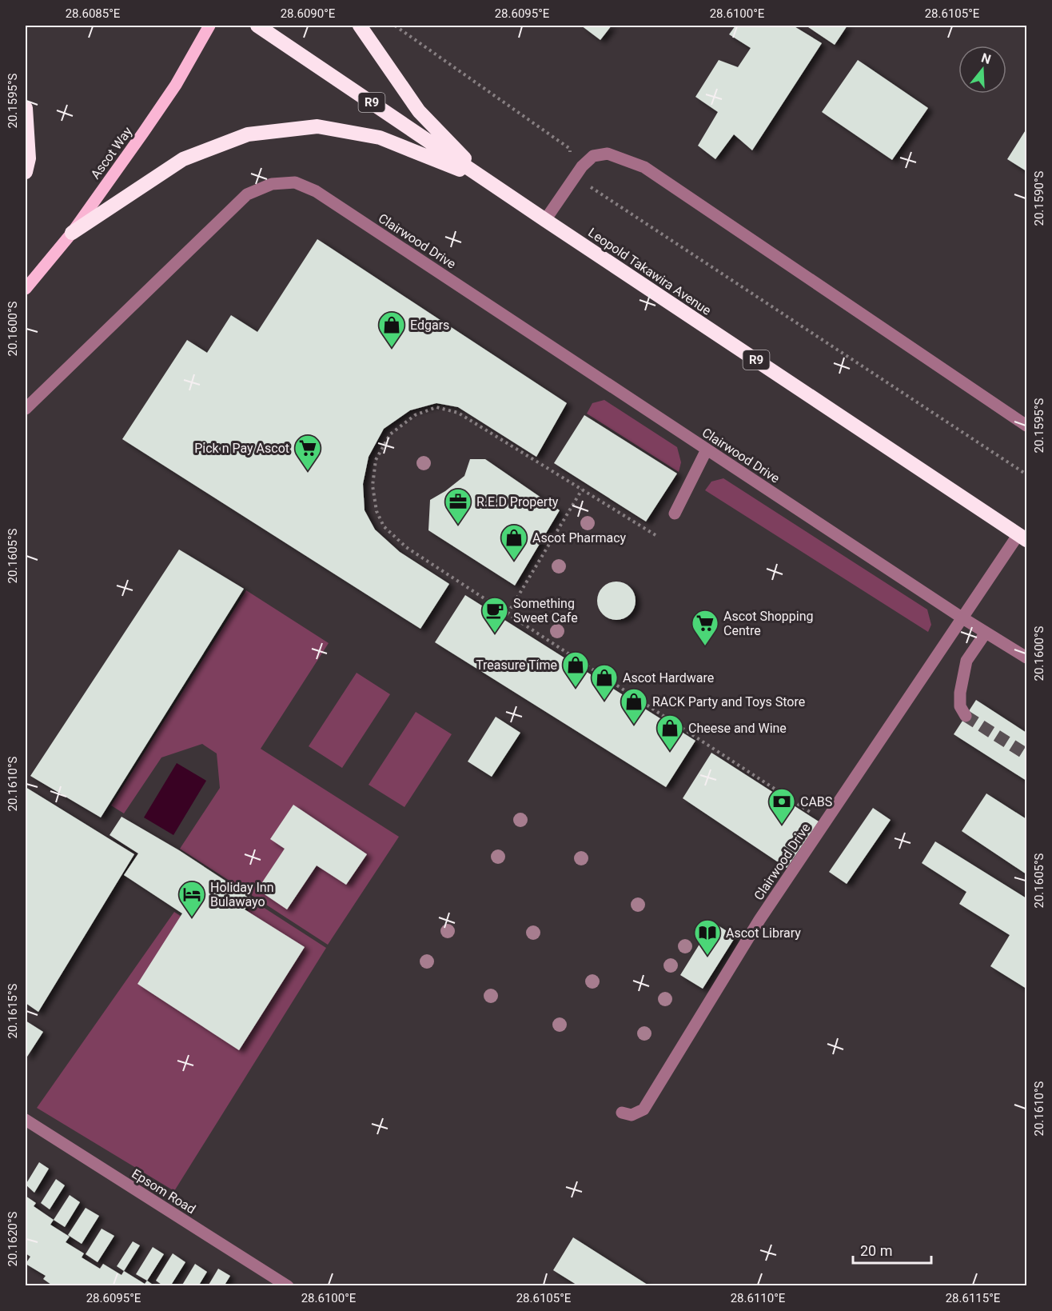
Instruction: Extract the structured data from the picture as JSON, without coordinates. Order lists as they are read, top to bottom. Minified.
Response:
{"streets":{"highway":["R9","Leopold Takawira Avenue"],"main road":["Ascot Way"],"street":["Clairwood Drive","Epsom Road"]},"places":{"shop":["Edgars","Ascot Pharmacy","Treasure Time","Ascot Hardware","RACK Party and Toys Store","Cheese and Wine"],"supermarket":["Pick n Pay Ascot","Ascot Shopping Centre"],"office":["R.E.D Property"],"cafe":["Something Sweet Cafe"],"bank":["CABS"],"hotel":["Holiday Inn Bulawayo"],"library":["Ascot Library"]},"scale_bar":"20 m","north":"top","coordinates":["28.6085°E","28.6090°E","28.6095°E","28.6100°E","28.6105°E","20.1595°S","20.1590°S","20.1600°S","20.1605°S","20.1610°S","20.1615°S","20.1620°S","28.6110°E","28.6115°E"]}
